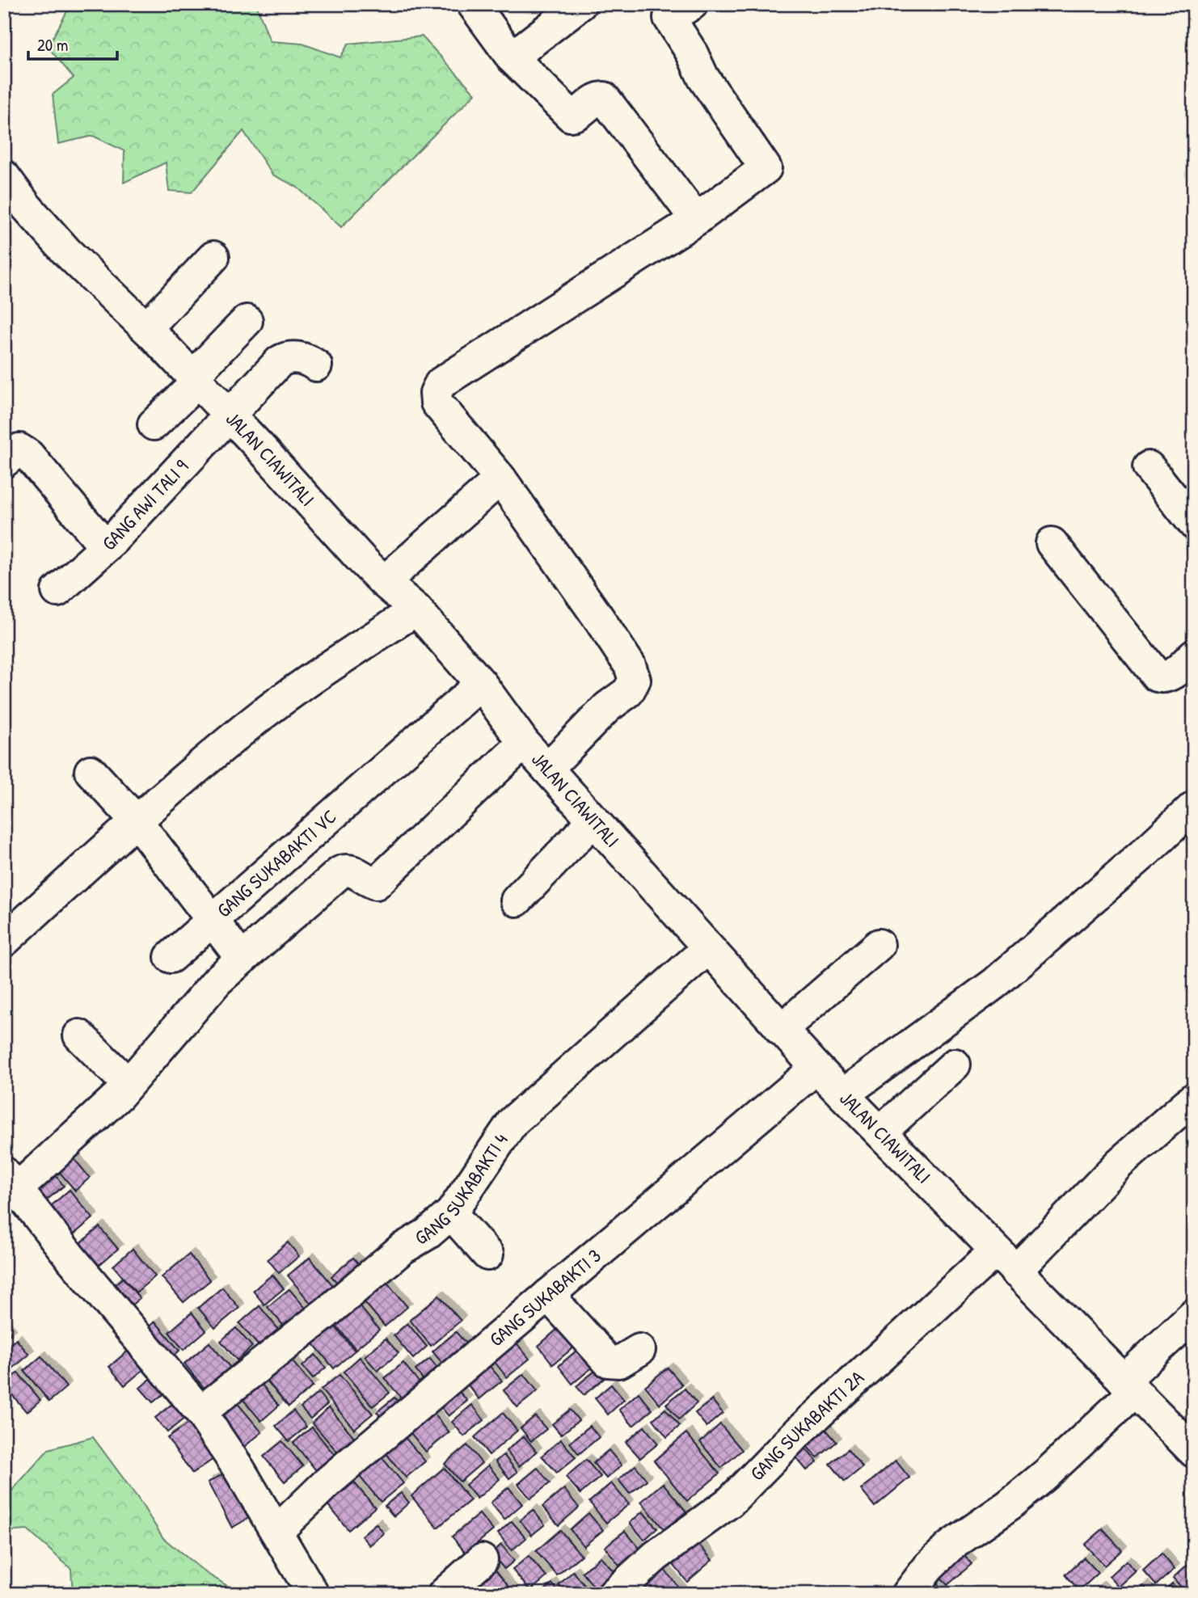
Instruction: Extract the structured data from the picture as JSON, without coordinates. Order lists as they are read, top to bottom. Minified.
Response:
{"streets":{"street":["JALAN CIAWITALI","GANG AWI TALI 9","GANG SUKABAKTI VC","GANG SUKABAKTI 4","GANG SUKABAKTI 3","GANG SUKABAKTI 2A"]},"crossings":[["JALAN CIAWITALI","GANG AWI TALI 9"],["JALAN CIAWITALI","GANG SUKABAKTI VC"],["JALAN CIAWITALI","GANG SUKABAKTI 4"],["JALAN CIAWITALI","GANG SUKABAKTI 3"],["JALAN CIAWITALI","GANG SUKABAKTI 2A"]],"scale_bar":"20 m"}
